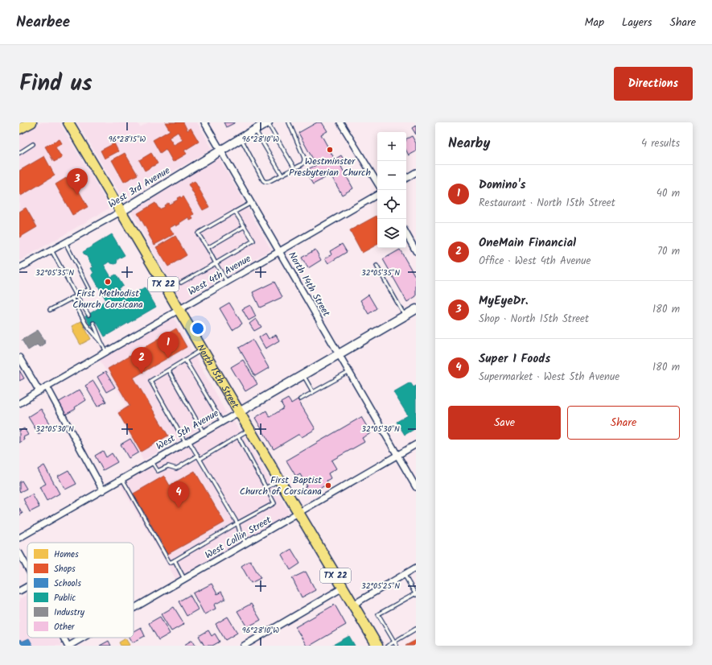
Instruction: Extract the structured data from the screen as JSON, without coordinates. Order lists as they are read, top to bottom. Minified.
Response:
{"streets":{"main road":["TX 22","North 15th Street"],"street":["West 3rd Avenue","West 4th Avenue","North 14th Street","West 5th Avenue","West Collin Street"]},"crossings":[["West 3rd Avenue","North 14th Street"],["West 3rd Avenue","North 15th Street"],["West 4th Avenue","North 14th Street"],["West 4th Avenue","North 15th Street"],["TX 22","North 15th Street"],["TX 22","West Collin Street"],["North 14th Street","West 5th Avenue"],["North 14th Street","West Collin Street"],["North 15th Street","West 5th Avenue"],["North 15th Street","West Collin Street"]],"places":["Westminster Presbyterian Church","First Methodist Church Corsicana","First Baptist Church of Corsicana"],"legend":["Homes","Shops","Schools","Public","Industry","Other"],"page":{"header":"Nearbee","nav":["Map","Layers","Share"],"title":"Find us","buttons":["Directions",["Save","Share"]],"heading":["Nearby","4 results"],"map_buttons":["+","−"],"list":[{"mark":"1","name":"Domino's","note":"Restaurant · North 15th Street","value":"40 m"},{"mark":"2","name":"OneMain Financial","note":"Office · West 4th Avenue","value":"70 m"},{"mark":"3","name":"MyEyeDr.","note":"Shop · North 15th Street","value":"180 m"},{"mark":"4","name":"Super 1 Foods","note":"Supermarket · West 5th Avenue","value":"180 m"}],"pins":["3","1","2","4"]},"coordinates":["96°28'15\"W","96°28'10\"W","32°05'35\"N","32°05'30\"N","32°05'25\"N"]}
